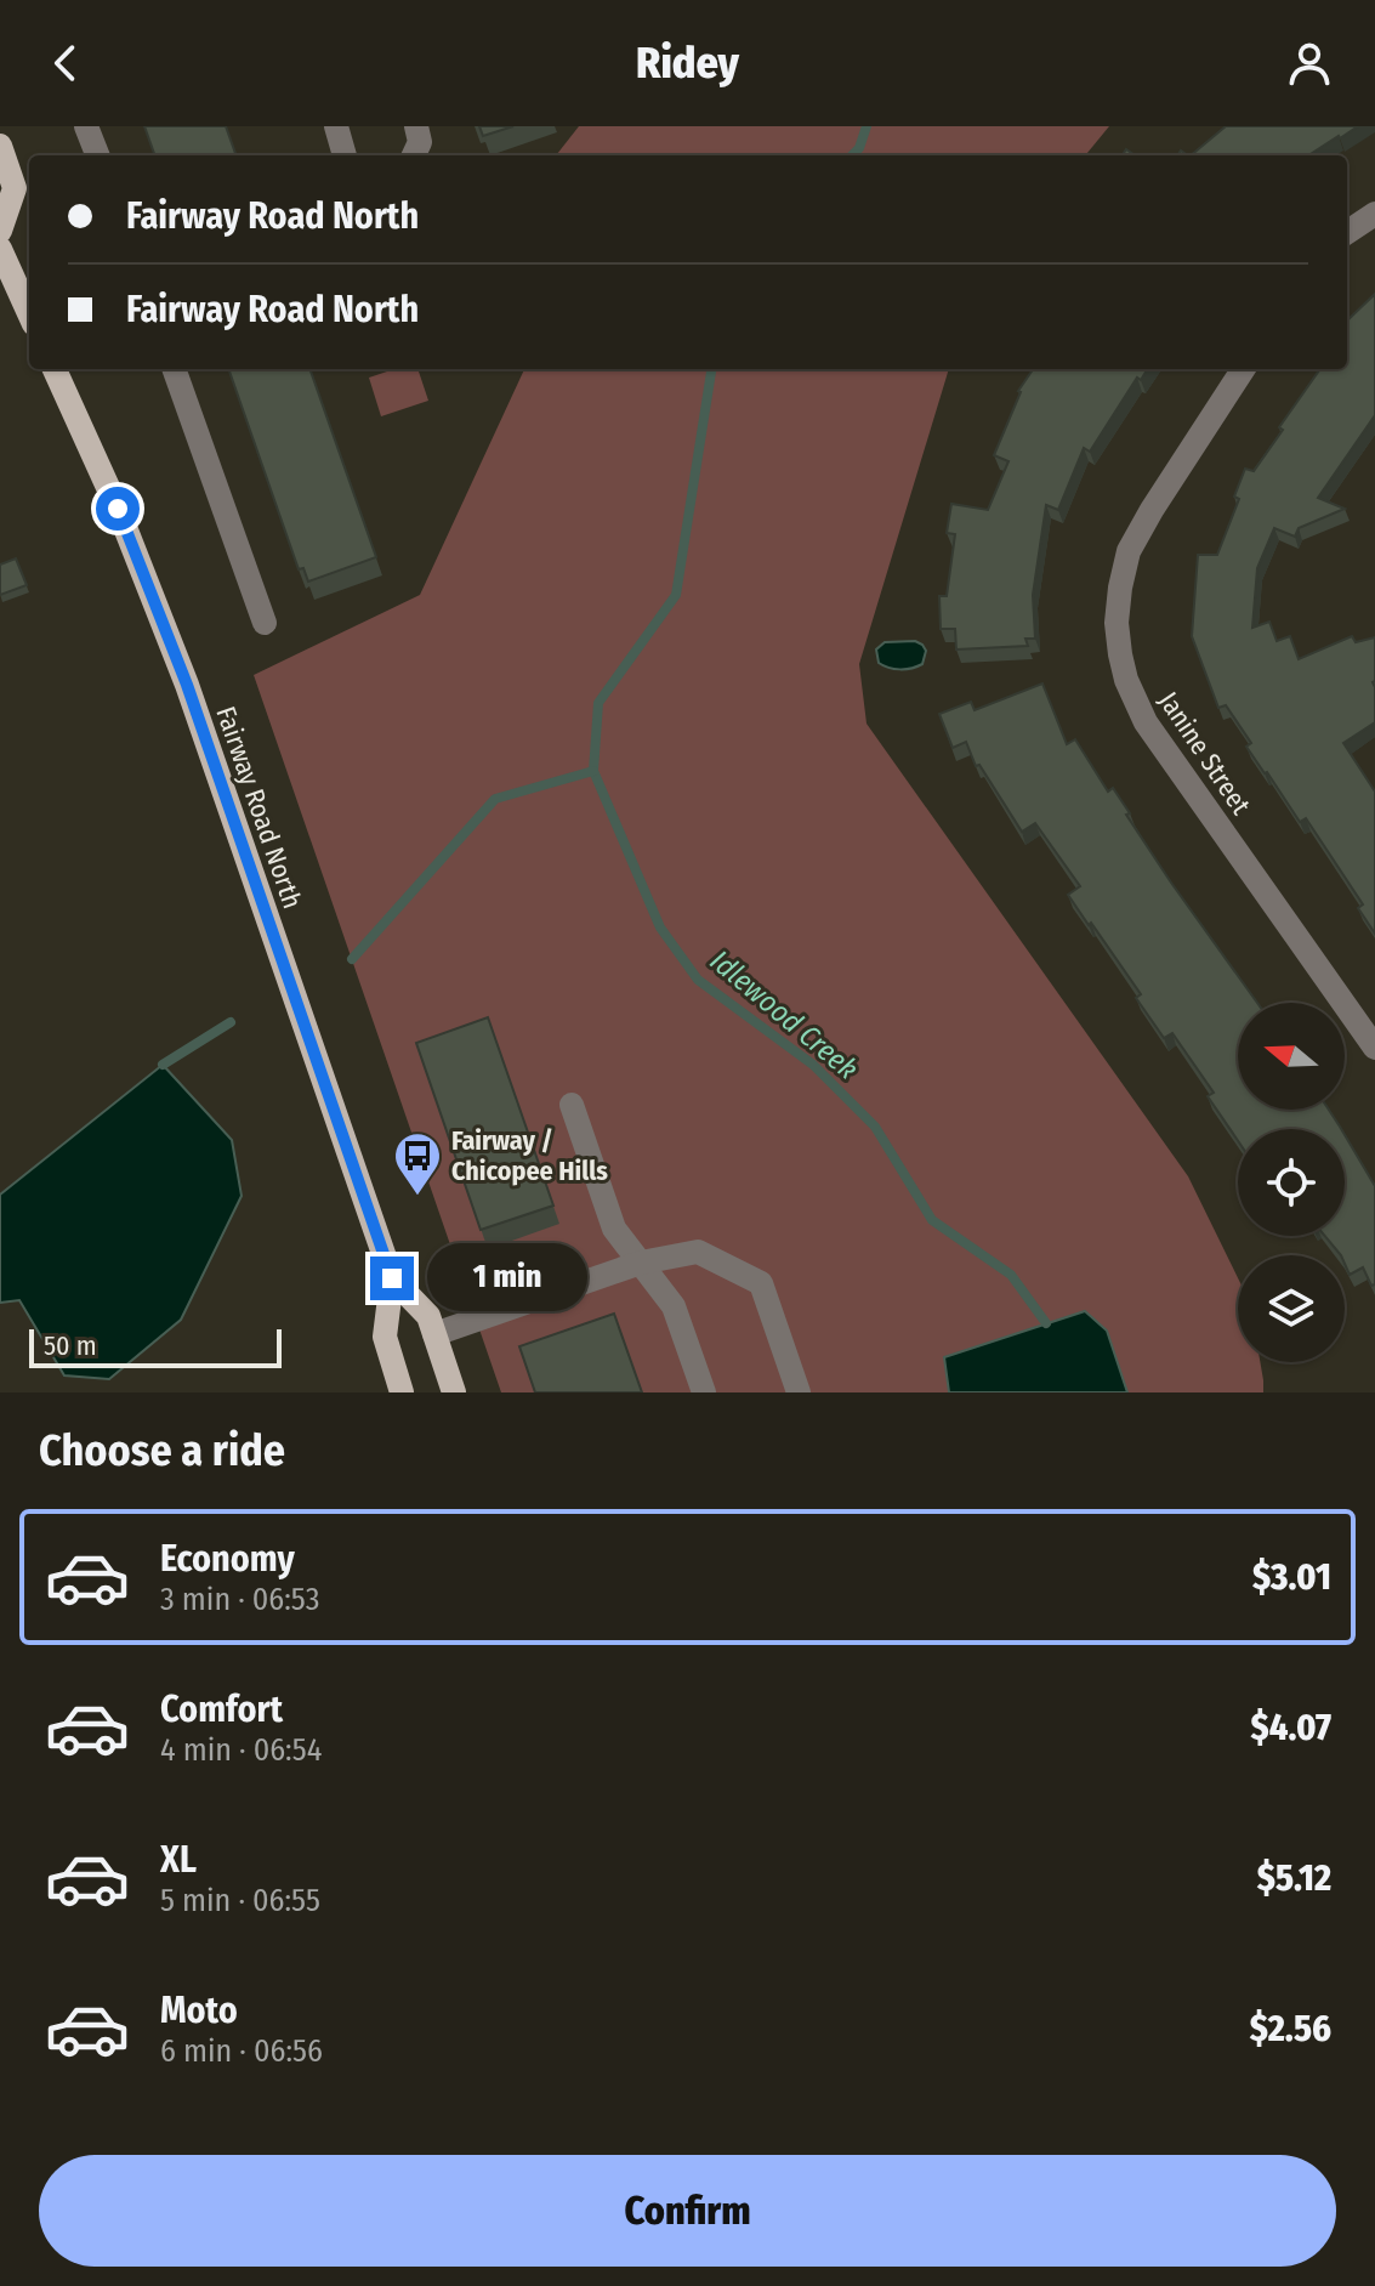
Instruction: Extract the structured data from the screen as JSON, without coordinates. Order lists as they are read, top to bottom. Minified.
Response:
{"streets":{"main road":["Fairway Road North"],"street":["Janine Street"]},"water":["Idlewood Creek"],"places":{"bus stop":["Fairway / Chicopee Hills"]},"scale_bar":"50 m","north":"left","page":{"header":"Ridey","banner":["Fairway Road North","Fairway Road North"],"bubble":"1 min","scale":"50 m","heading":"Choose a ride","list":[{"name":"Economy","note":"3 min · 06:53","value":"$3.01"},{"name":"Comfort","note":"4 min · 06:54","value":"$4.07"},{"name":"XL","note":"5 min · 06:55","value":"$5.12"},{"name":"Moto","note":"6 min · 06:56","value":"$2.56"}],"buttons":"Confirm"}}
